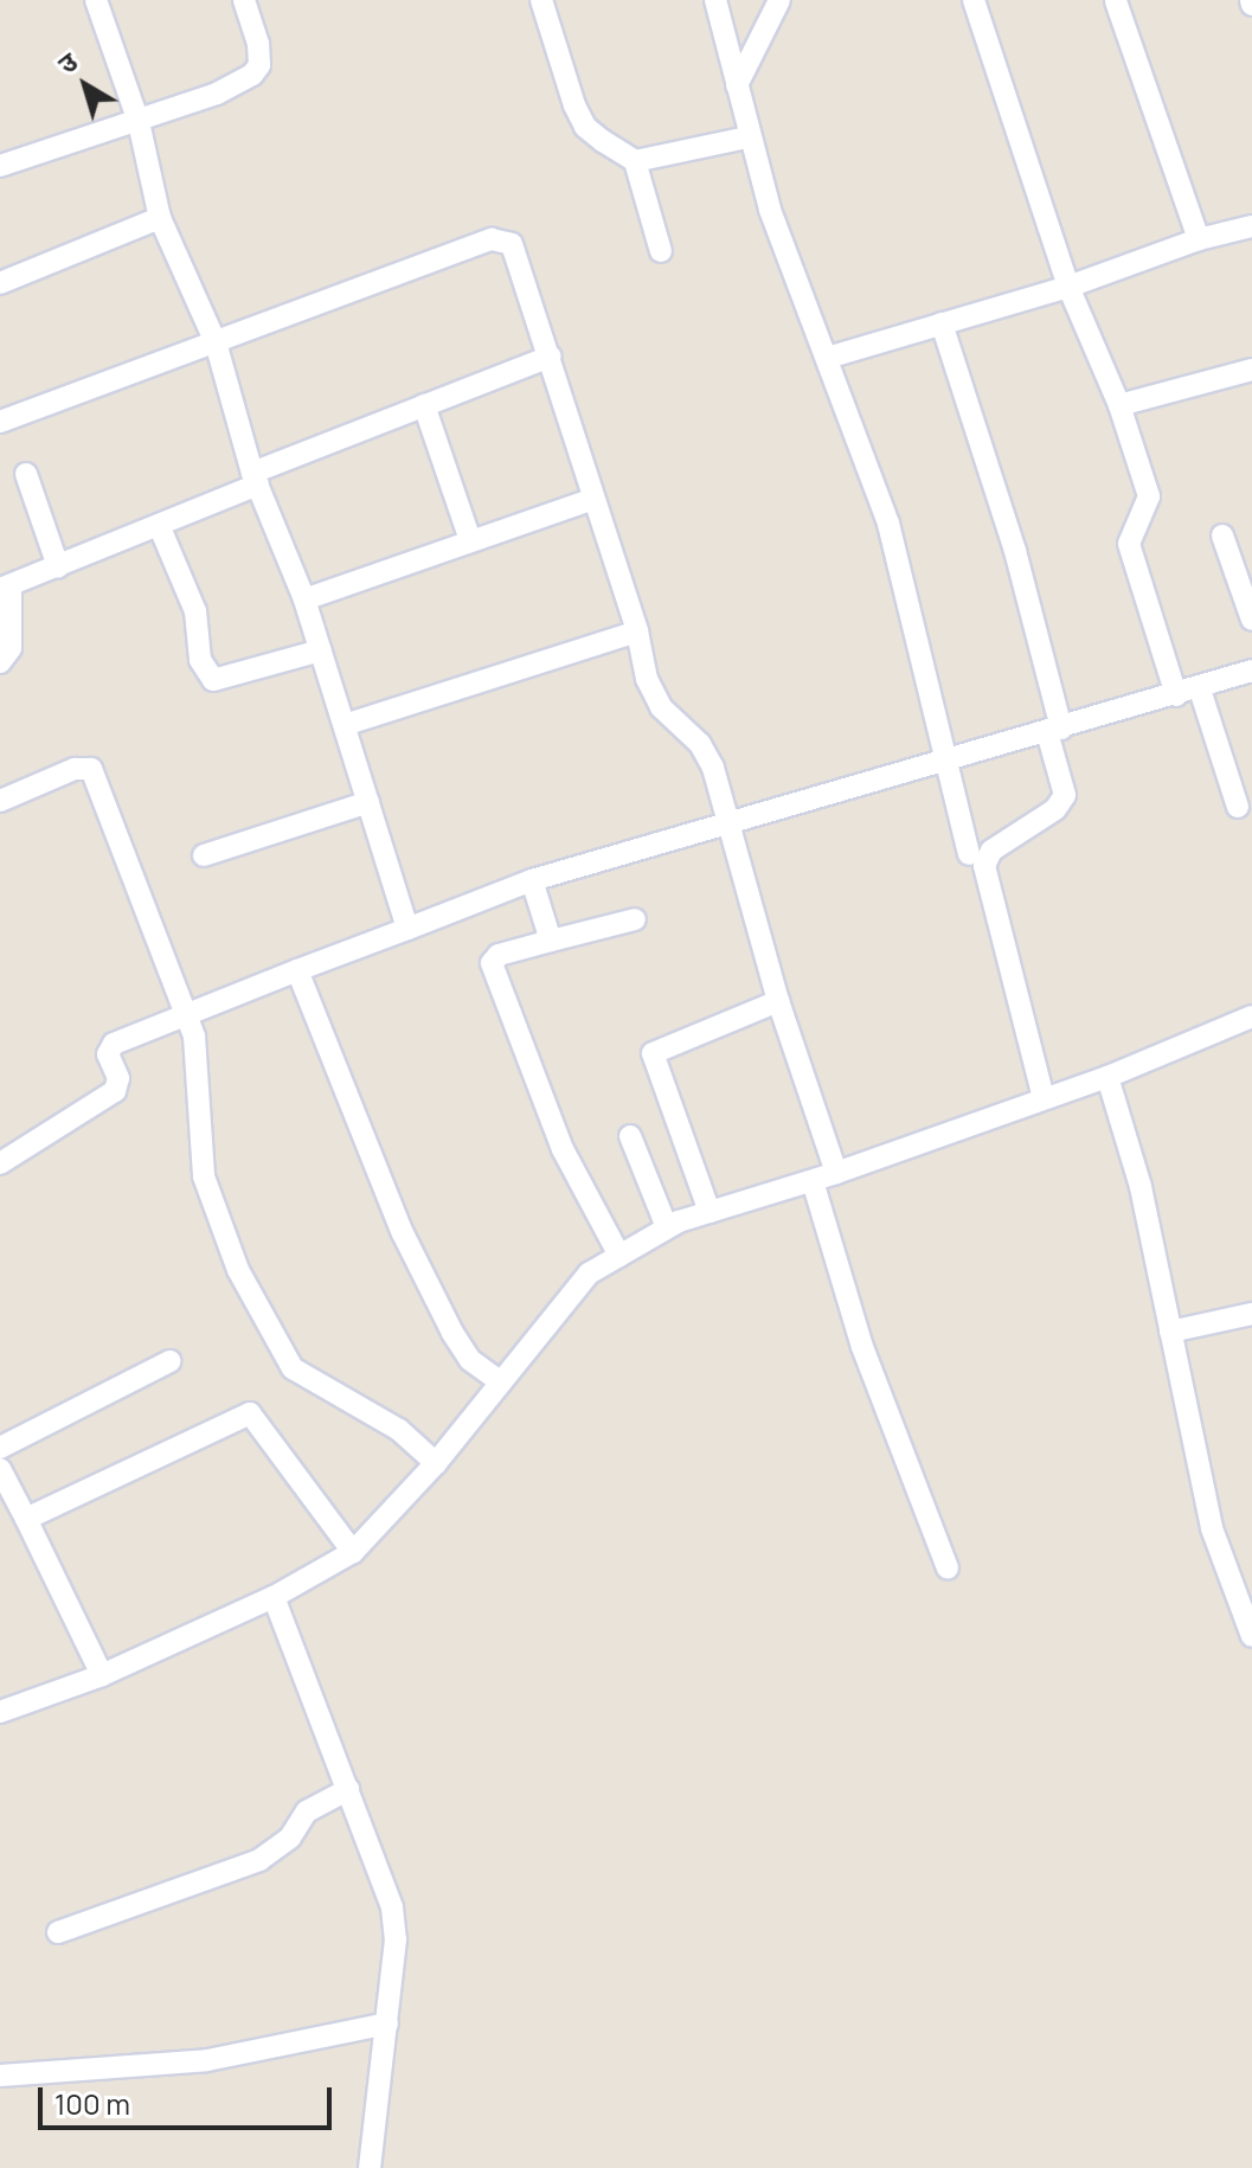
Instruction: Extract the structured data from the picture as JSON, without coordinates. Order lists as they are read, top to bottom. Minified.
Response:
{"scale_bar":"100 m","north":"top left"}
